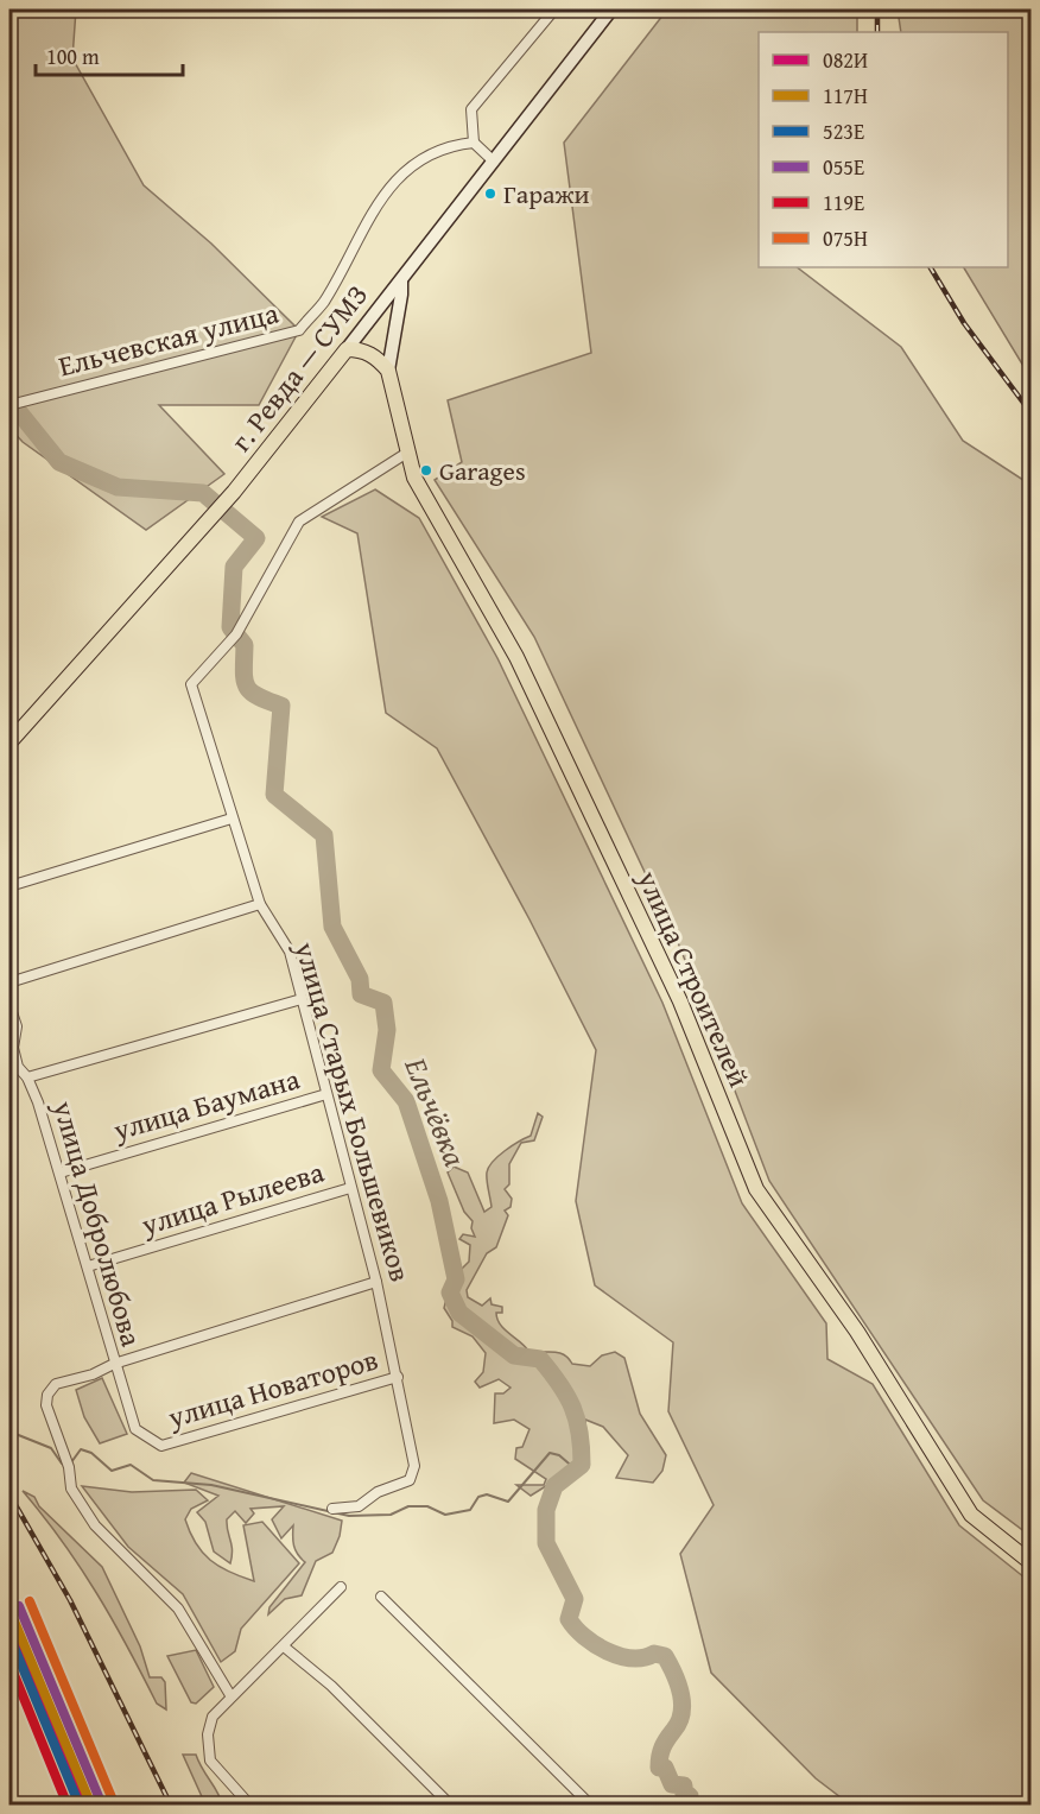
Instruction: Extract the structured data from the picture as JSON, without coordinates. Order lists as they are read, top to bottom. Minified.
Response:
{"streets":{"main road":["г. Ревда — СУМЗ","улица Строителей"],"street":["Ельчевская улица","улица Баумана","улица Старых Большевиков","улица Рылеева","улица Добролюбова","улица Новаторов"]},"crossings":[["г. Ревда — СУМЗ","улица Строителей"],["улица Строителей","улица Старых Большевиков"],["улица Баумана","улица Старых Большевиков"],["улица Баумана","улица Добролюбова"],["улица Старых Большевиков","улица Рылеева"],["улица Старых Большевиков","улица Новаторов"],["улица Рылеева","улица Добролюбова"],["улица Добролюбова","улица Новаторов"]],"water":["Ельчёвка"],"places":["Гаражи","Garages"],"lines":["transit line 075Н","transit line 055Е","transit line 117Н","transit line 082И","transit line 523Е","transit line 119Е"],"legend":["082И","117Н","523Е","055Е","119Е","075Н"],"scale_bar":"100 m"}
